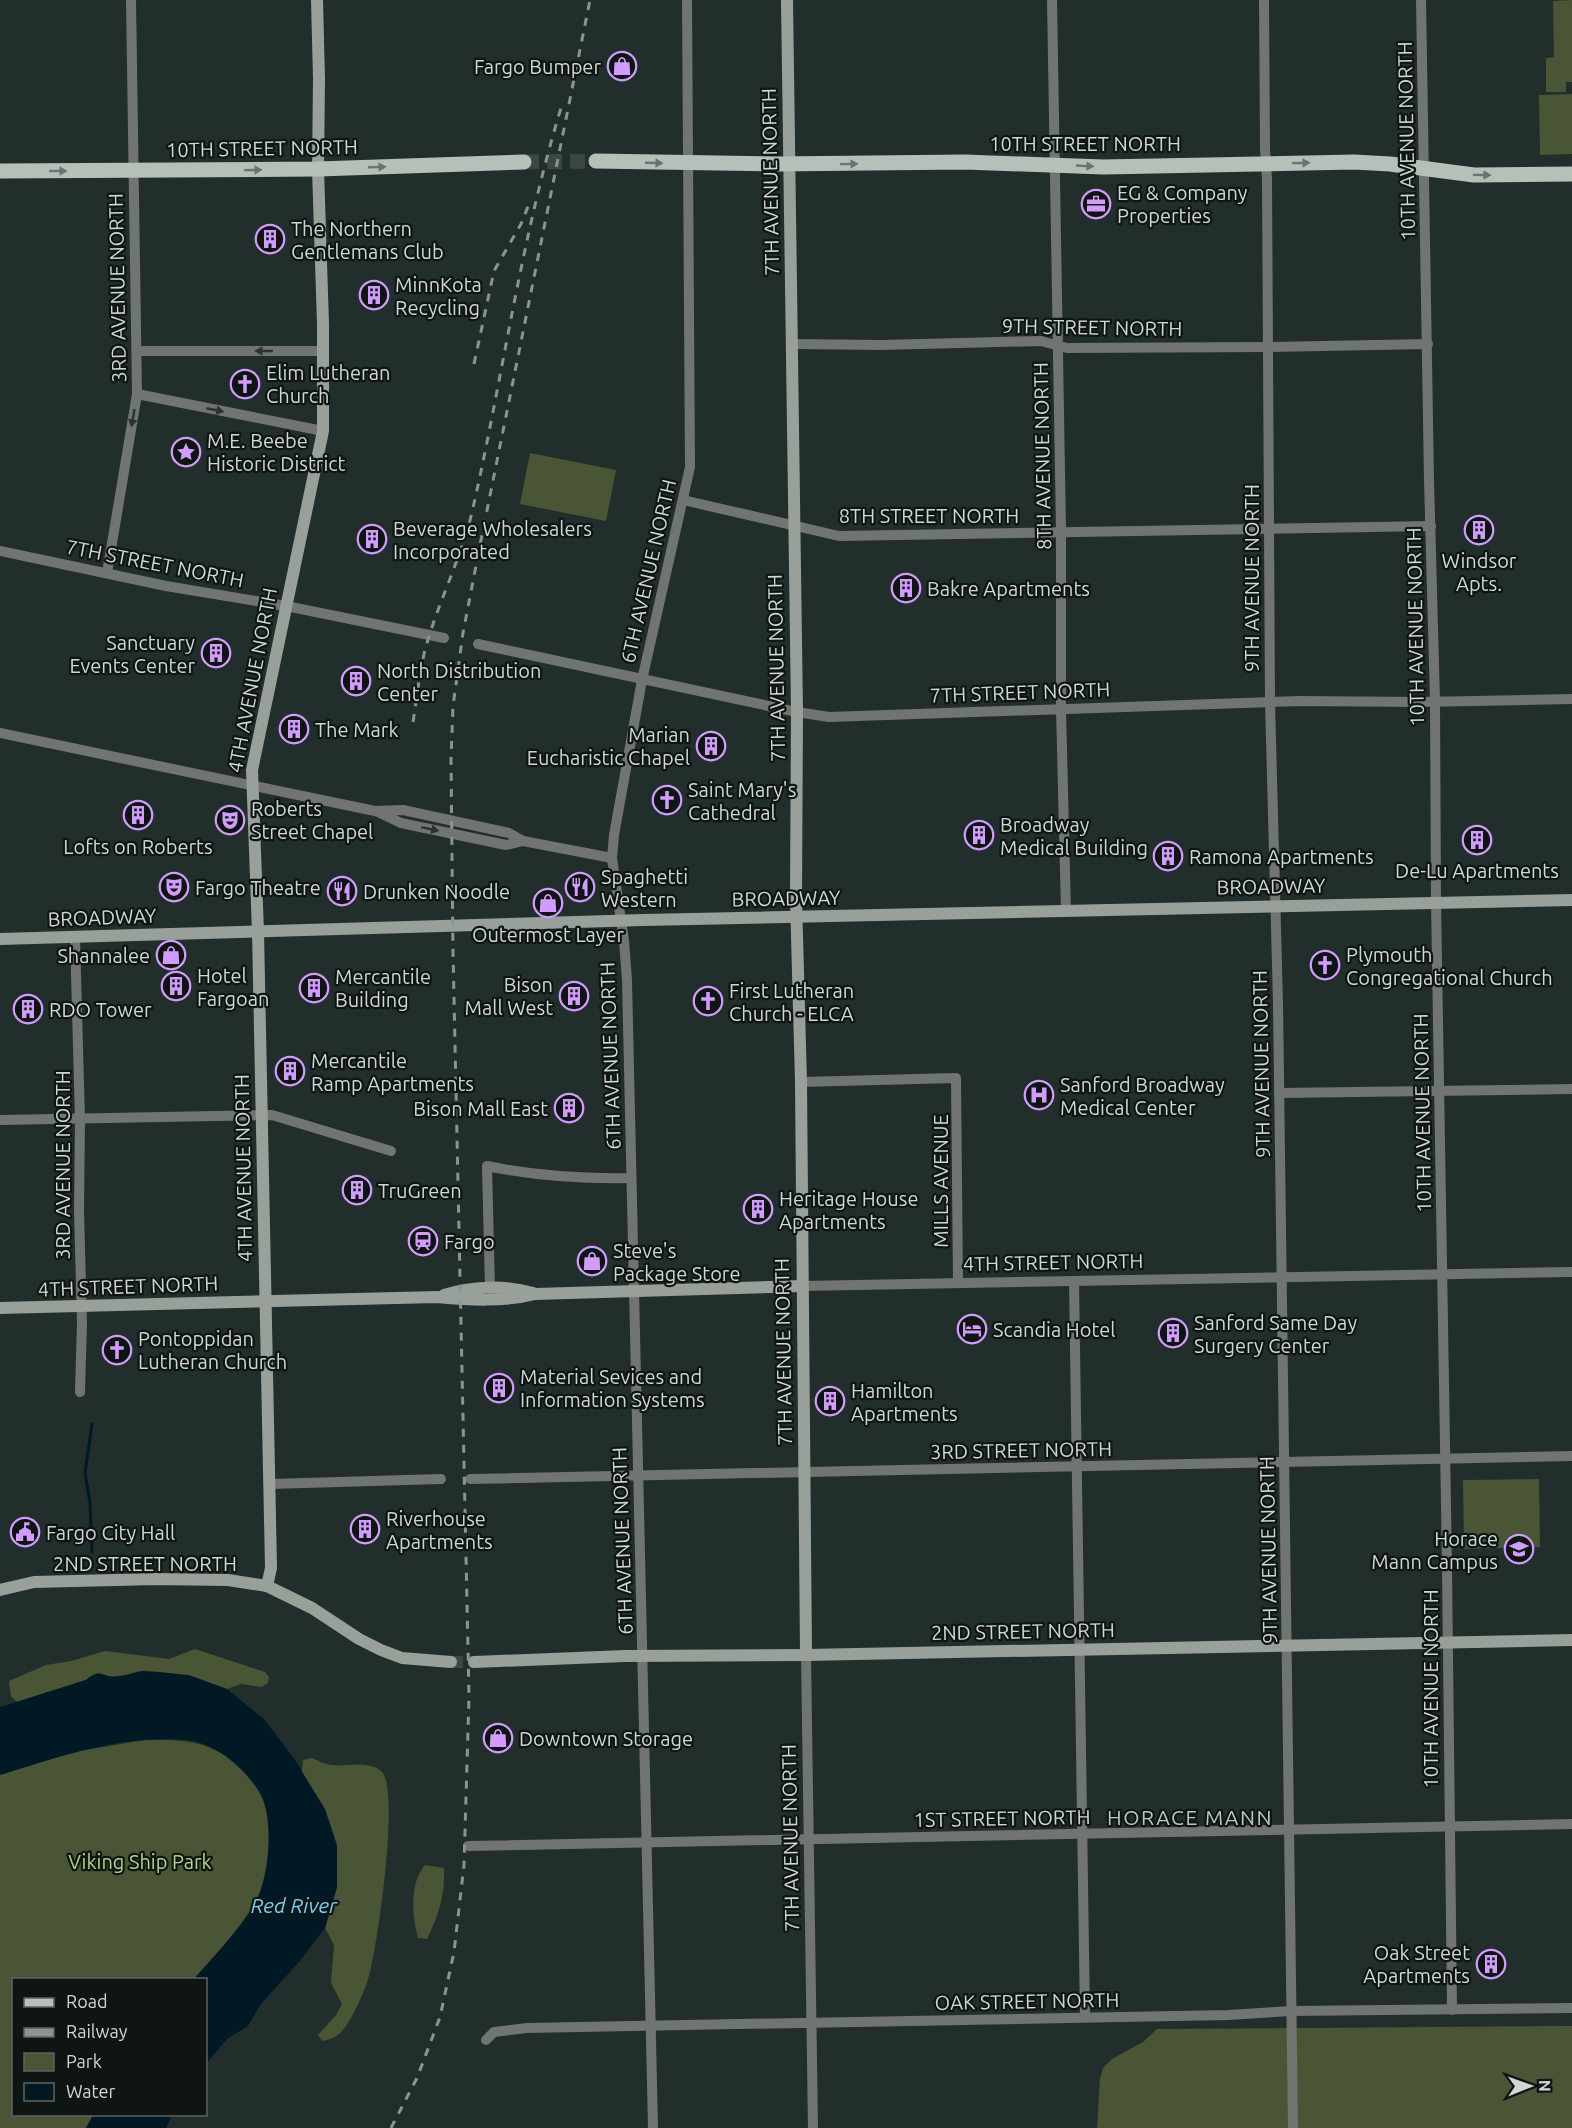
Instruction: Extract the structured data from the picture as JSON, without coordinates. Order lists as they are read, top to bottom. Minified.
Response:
{"streets":{"main road":["10TH STREET NORTH"],"street":["10TH AVENUE NORTH","7TH AVENUE NORTH","3RD AVENUE NORTH","9TH STREET NORTH","8TH AVENUE NORTH","8TH STREET NORTH","7TH STREET NORTH","6TH AVENUE NORTH","9TH AVENUE NORTH","4TH AVENUE NORTH","BROADWAY","MILLS AVENUE","4TH STREET NORTH","3RD STREET NORTH","2ND STREET NORTH","1ST STREET NORTH","OAK STREET NORTH"]},"crossings":[["10TH AVENUE NORTH","10TH STREET NORTH"],["10TH AVENUE NORTH","9TH STREET NORTH"],["10TH AVENUE NORTH","8TH STREET NORTH"],["10TH AVENUE NORTH","7TH STREET NORTH"],["10TH AVENUE NORTH","BROADWAY"],["10TH AVENUE NORTH","4TH STREET NORTH"],["10TH AVENUE NORTH","3RD STREET NORTH"],["10TH AVENUE NORTH","2ND STREET NORTH"],["10TH AVENUE NORTH","1ST STREET NORTH"],["10TH AVENUE NORTH","OAK STREET NORTH"],["10TH STREET NORTH","7TH AVENUE NORTH"],["10TH STREET NORTH","3RD AVENUE NORTH"],["10TH STREET NORTH","8TH AVENUE NORTH"],["10TH STREET NORTH","6TH AVENUE NORTH"],["10TH STREET NORTH","9TH AVENUE NORTH"],["10TH STREET NORTH","4TH AVENUE NORTH"],["7TH AVENUE NORTH","9TH STREET NORTH"],["7TH AVENUE NORTH","8TH STREET NORTH"],["7TH AVENUE NORTH","7TH STREET NORTH"],["7TH AVENUE NORTH","BROADWAY"],["7TH AVENUE NORTH","MILLS AVENUE"],["7TH AVENUE NORTH","4TH STREET NORTH"],["7TH AVENUE NORTH","3RD STREET NORTH"],["7TH AVENUE NORTH","2ND STREET NORTH"],["7TH AVENUE NORTH","1ST STREET NORTH"],["7TH AVENUE NORTH","OAK STREET NORTH"],["3RD AVENUE NORTH","7TH STREET NORTH"],["3RD AVENUE NORTH","BROADWAY"],["3RD AVENUE NORTH","4TH STREET NORTH"],["9TH STREET NORTH","8TH AVENUE NORTH"],["9TH STREET NORTH","9TH AVENUE NORTH"],["8TH AVENUE NORTH","8TH STREET NORTH"],["8TH AVENUE NORTH","7TH STREET NORTH"],["8TH AVENUE NORTH","BROADWAY"],["8TH STREET NORTH","6TH AVENUE NORTH"],["8TH STREET NORTH","9TH AVENUE NORTH"],["7TH STREET NORTH","6TH AVENUE NORTH"],["7TH STREET NORTH","9TH AVENUE NORTH"],["7TH STREET NORTH","4TH AVENUE NORTH"],["6TH AVENUE NORTH","BROADWAY"],["6TH AVENUE NORTH","4TH STREET NORTH"],["6TH AVENUE NORTH","3RD STREET NORTH"],["6TH AVENUE NORTH","2ND STREET NORTH"],["6TH AVENUE NORTH","1ST STREET NORTH"],["6TH AVENUE NORTH","OAK STREET NORTH"],["9TH AVENUE NORTH","BROADWAY"],["9TH AVENUE NORTH","4TH STREET NORTH"],["9TH AVENUE NORTH","3RD STREET NORTH"],["9TH AVENUE NORTH","2ND STREET NORTH"],["9TH AVENUE NORTH","1ST STREET NORTH"],["9TH AVENUE NORTH","OAK STREET NORTH"],["4TH AVENUE NORTH","BROADWAY"],["4TH AVENUE NORTH","4TH STREET NORTH"],["4TH AVENUE NORTH","2ND STREET NORTH"],["MILLS AVENUE","4TH STREET NORTH"]],"one_way":["10TH STREET NORTH"],"districts":["HORACE MANN"],"water":["Red River"],"parks":["Viking Ship Park"],"places":{"shop":["Fargo Bumper","Outermost Layer","Shannalee","Steve's Package Store","Downtown Storage"],"office":["EG & Company Properties"],"building":["The Northern Gentlemans Club","MinnKota Recycling","Windsor Apts.","Beverage Wholesalers Incorporated","Bakre Apartments","Sanctuary Events Center","North Distribution Center","The Mark","Marian Eucharistic Chapel","Lofts on Roberts","Broadway Medical Building","De-Lu Apartments","Ramona Apartments","Hotel Fargoan","Mercantile Building","Bison Mall West","RDO Tower","Mercantile Ramp Apartments","Bison Mall East","TruGreen","Heritage House Apartments","Sanford Same Day Surgery Center","Material Sevices and Information Systems","Hamilton Apartments","Riverhouse Apartments","Oak Street Apartments"],"church":["Elim Lutheran Church","Saint Mary's Cathedral","Plymouth Congregational Church","First Lutheran Church - ELCA","Pontoppidan Lutheran Church"],"place":["M.E. Beebe Historic District"],"theatre":["Roberts Street Chapel","Fargo Theatre"],"restaurant":["Spaghetti Western","Drunken Noodle"],"hospital":["Sanford Broadway Medical Center"],"station":["Fargo"],"hotel":["Scandia Hotel"],"public building":["Fargo City Hall"],"school or university":["Horace Mann Campus"]},"legend":["Road","Railway","Park","Water"],"north":"right"}
